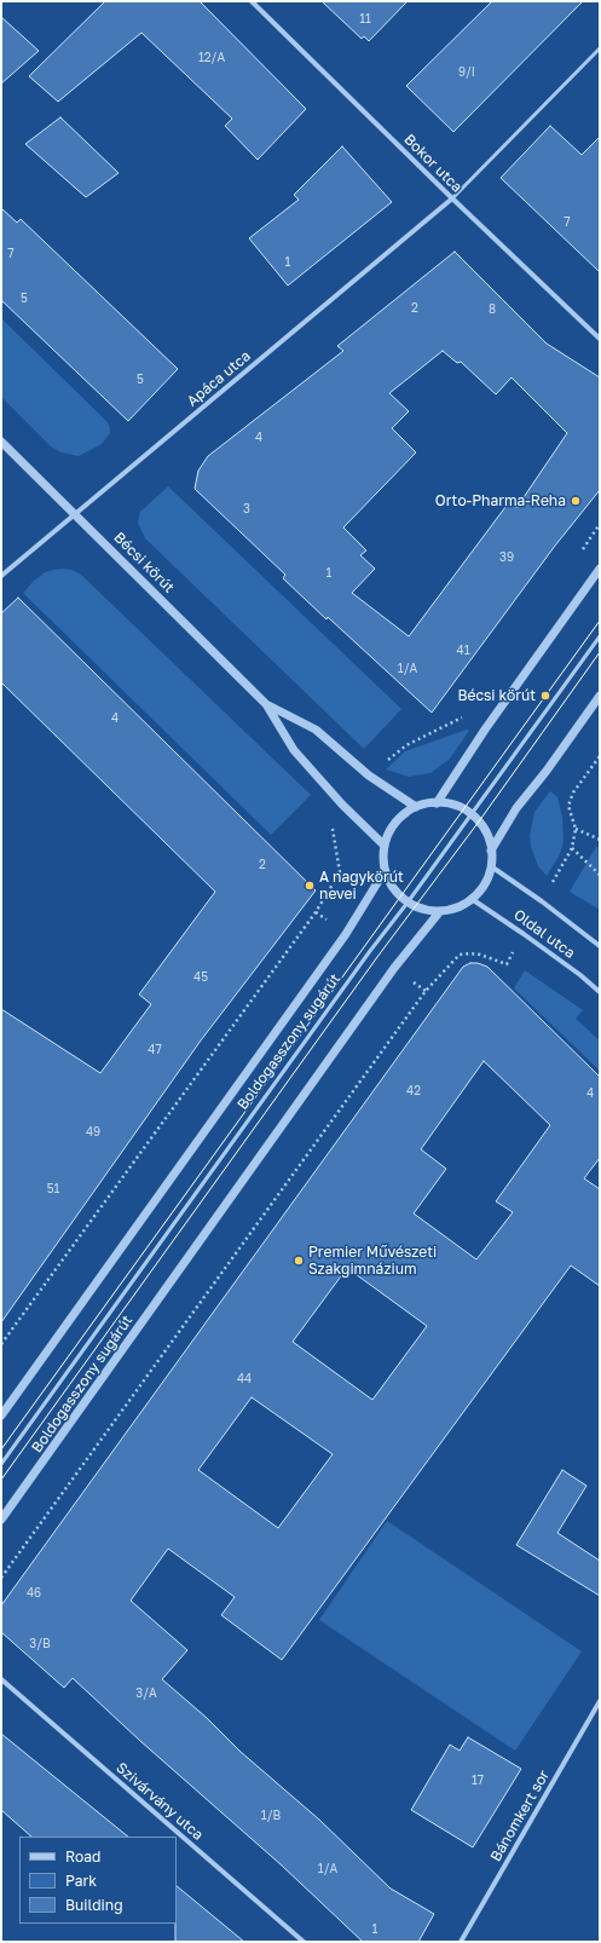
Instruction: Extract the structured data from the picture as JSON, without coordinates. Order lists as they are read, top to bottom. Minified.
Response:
{"streets":{"street":["Bokor utca","Apáca utca","Bécsi körút","Oldal utca","Boldogasszony sugárút","Szivárvány utca","Bánomkert sor"]},"crossings":[["Bokor utca","Apáca utca"],["Apáca utca","Bécsi körút"]],"places":["Orto-Pharma-Reha","Bécsi körút","A nagykörút nevei","Premier Művészeti Szakgimnázium"],"house_numbers":["11","12/A","9/I","7","7","1","5","2","8","5","4","3","39","1","41","1/A","4","2","45","47","42","4","49","51","44","46","3/B","3/A","17","1/B","1/A","1"],"legend":["Road","Park","Building"]}
